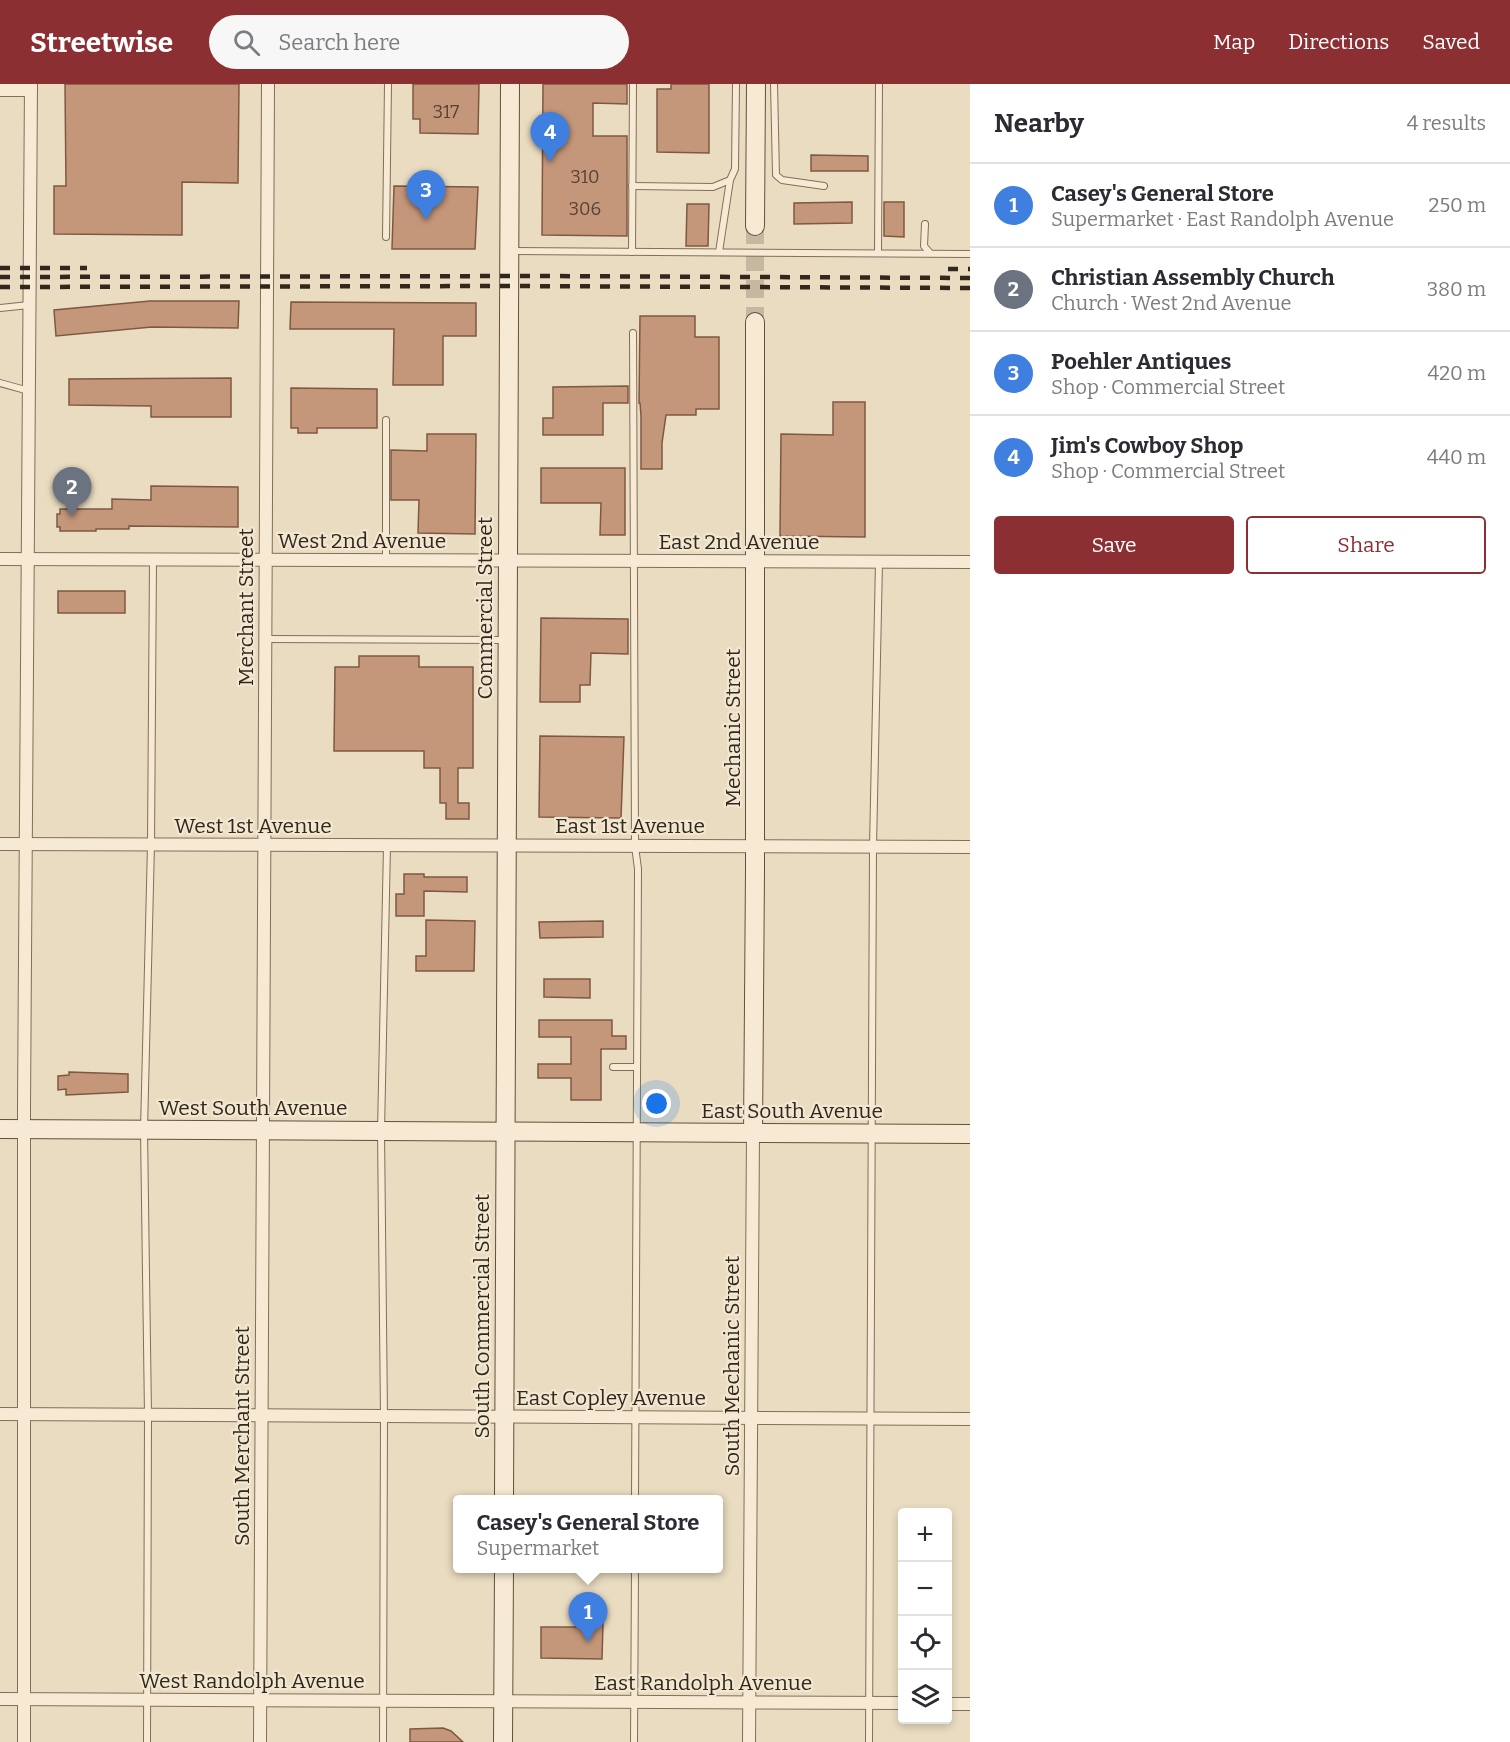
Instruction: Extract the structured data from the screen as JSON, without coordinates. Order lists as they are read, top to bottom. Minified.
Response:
{"streets":{"main road":["Commercial Street","Mechanic Street","West South Avenue","East South Avenue","South Commercial Street"],"street":["West 2nd Avenue","East 2nd Avenue","Merchant Street","West 1st Avenue","East 1st Avenue","South Mechanic Street","East Copley Avenue","South Merchant Street","West Randolph Avenue","East Randolph Avenue"]},"crossings":[["West 2nd Avenue","East 2nd Avenue"],["West 2nd Avenue","Merchant Street"],["West 2nd Avenue","Commercial Street"],["East 2nd Avenue","Commercial Street"],["East 2nd Avenue","Mechanic Street"],["Merchant Street","West 1st Avenue"],["Merchant Street","West South Avenue"],["Merchant Street","South Merchant Street"],["Commercial Street","West 1st Avenue"],["Commercial Street","East 1st Avenue"],["Commercial Street","West South Avenue"],["Commercial Street","East South Avenue"],["Commercial Street","South Commercial Street"],["Mechanic Street","East 1st Avenue"],["Mechanic Street","East South Avenue"],["Mechanic Street","South Mechanic Street"],["West 1st Avenue","East 1st Avenue"],["West South Avenue","East South Avenue"],["West South Avenue","South Commercial Street"],["West South Avenue","South Merchant Street"],["East South Avenue","South Commercial Street"],["East South Avenue","South Mechanic Street"],["South Commercial Street","East Copley Avenue"],["South Mechanic Street","East Copley Avenue"],["South Mechanic Street","East Randolph Avenue"],["East Copley Avenue","South Merchant Street"],["South Merchant Street","West Randolph Avenue"],["West Randolph Avenue","East Randolph Avenue"]],"house_numbers":["317","310","306"],"page":{"header":"Streetwise","search":"Search here","nav":["Map","Directions","Saved"],"heading":["Nearby","4 results"],"pins":["4","3","2","1"],"list":[{"mark":"1","name":"Casey's General Store","note":"Supermarket · East Randolph Avenue","value":"250 m"},{"mark":"2","name":"Christian Assembly Church","note":"Church · West 2nd Avenue","value":"380 m"},{"mark":"3","name":"Poehler Antiques","note":"Shop · Commercial Street","value":"420 m"},{"mark":"4","name":"Jim's Cowboy Shop","note":"Shop · Commercial Street","value":"440 m"}],"buttons":["Save","Share"],"popup":["Casey's General Store","Supermarket"],"map_buttons":["+","−"]}}
